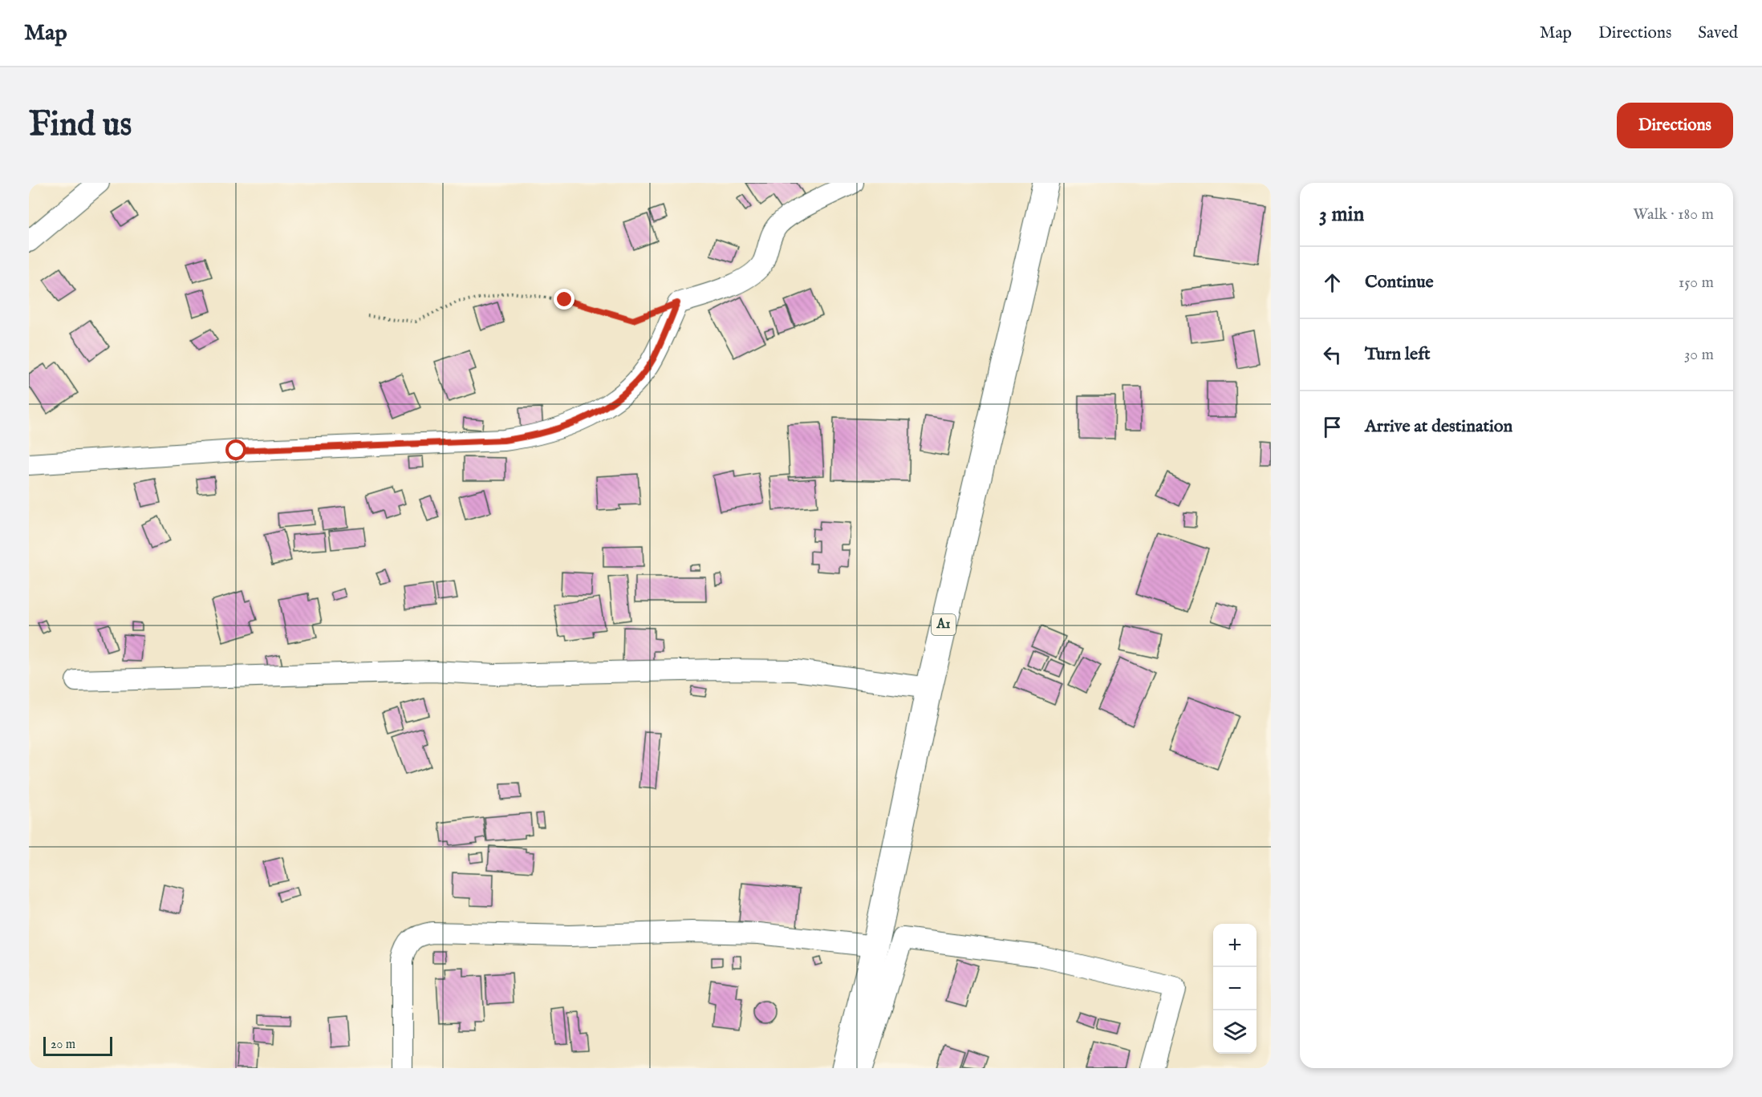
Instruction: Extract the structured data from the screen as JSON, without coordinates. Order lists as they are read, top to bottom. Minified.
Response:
{"streets":{"highway":["A1"]},"scale_bar":"20 m","page":{"header":"Map","nav":["Map","Directions","Saved"],"buttons":"Directions","title":"Find us","heading":["3 min","Walk · 180 m"],"list":[["Continue","150 m"],["Turn left","30 m"],"Arrive at destination"],"map_buttons":["+","−"],"scale":"20 m"}}
